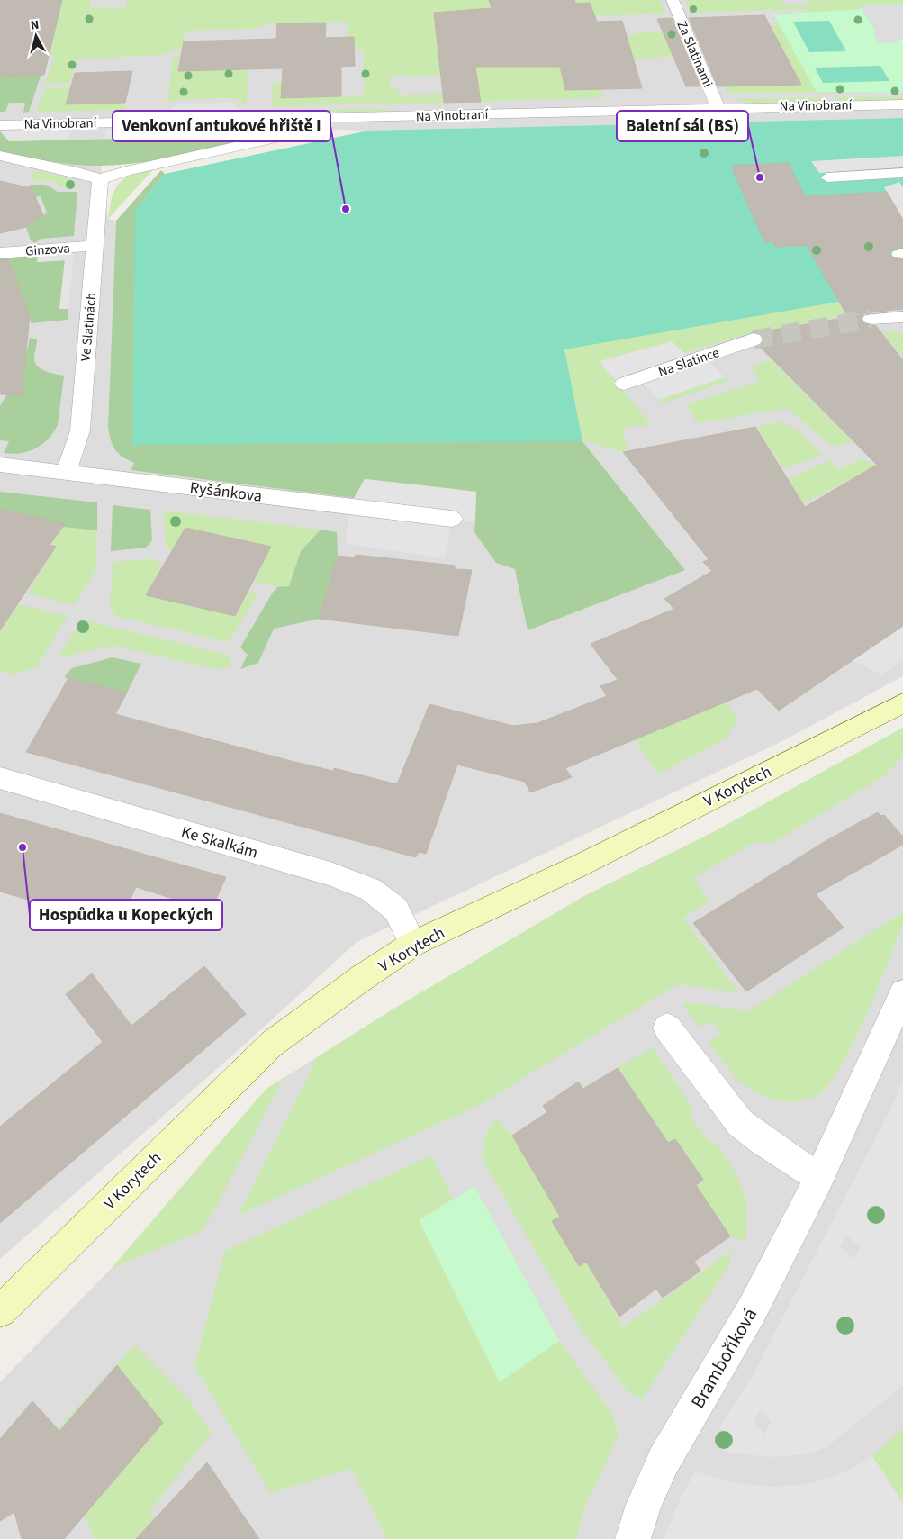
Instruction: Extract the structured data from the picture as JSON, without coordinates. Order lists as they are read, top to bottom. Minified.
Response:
{"streets":{"street":["Za Slatinami","Na Vinobraní","Ginzova","Ve Slatinách","Na Slatince","Ryšánkova","V Korytech","Ke Skalkám","Bramboříková"]},"crossings":[["Za Slatinami","Na Vinobraní"],["Ginzova","Ve Slatinách"],["Ve Slatinách","Ryšánkova"],["V Korytech","Ke Skalkám"]],"places":["Baletní sál (BS)","Venkovní antukové hřiště I","Hospůdka u Kopeckých"],"north":"top"}
